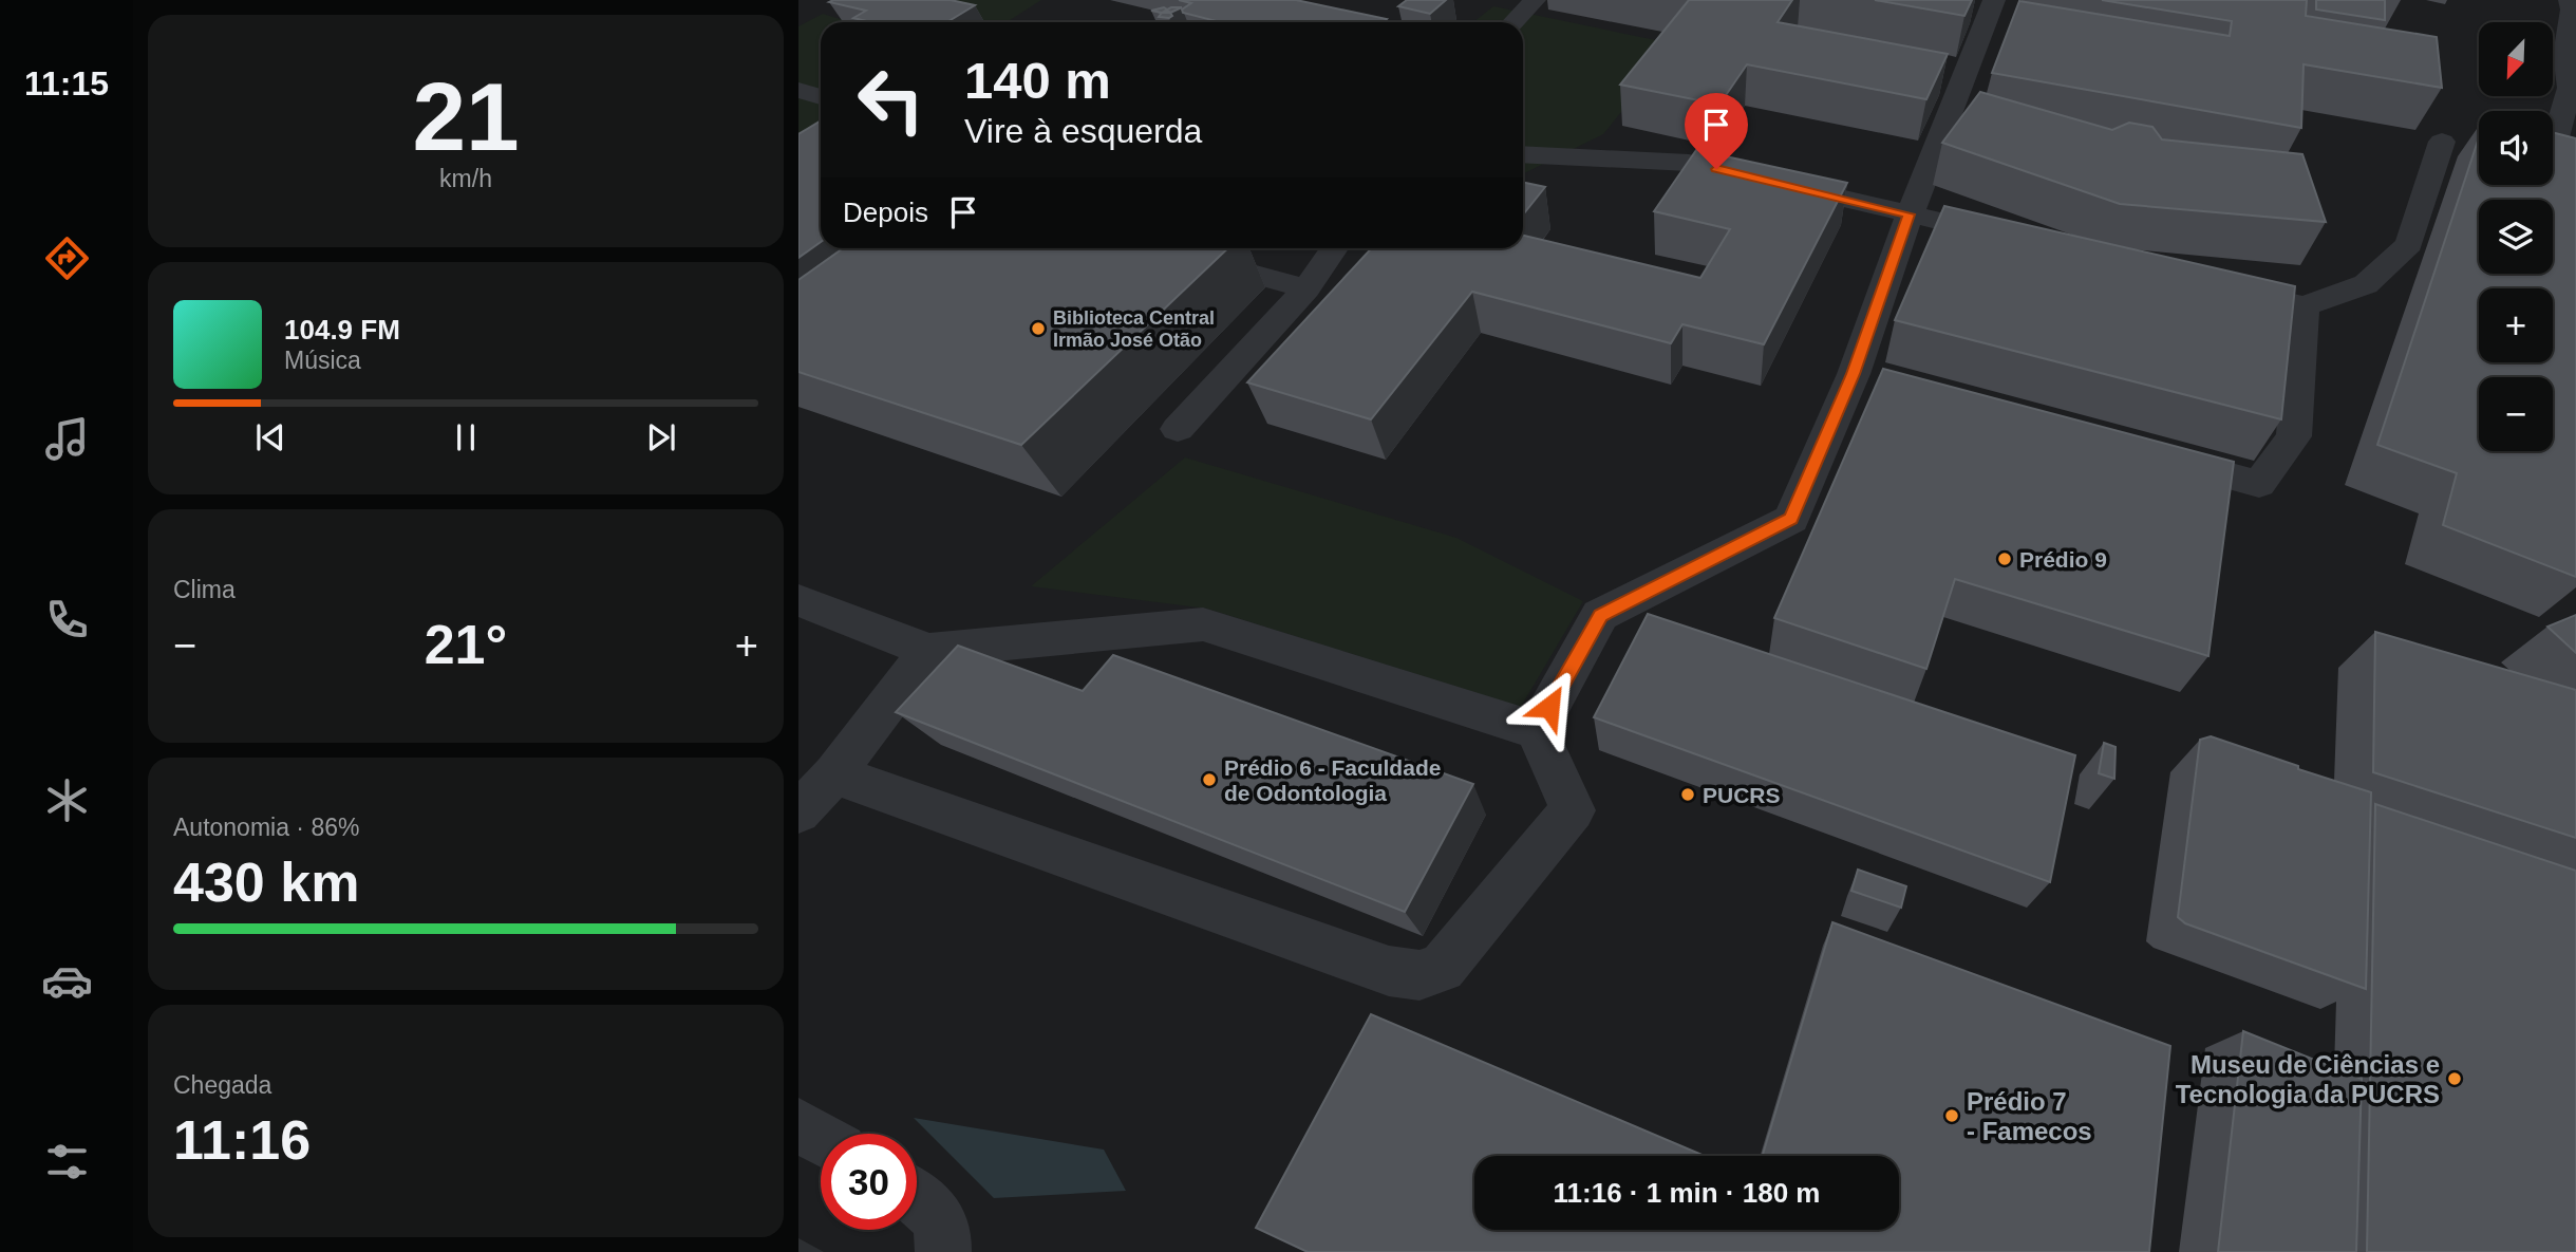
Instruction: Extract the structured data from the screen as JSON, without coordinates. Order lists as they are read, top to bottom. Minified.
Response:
{"places":["Biblioteca Central Irmão José Otão","Prédio 9","Prédio 6 - Faculdade de Odontologia","PUCRS","Museu de Ciências e Tecnologia da PUCRS","Prédio 7 - Famecos"],"north":"bottom left","page":{"tabs":"11:15","tile":[["21","km/h"],"Clima",["Autonomia · 86%","430 km"],["Chegada","11:16"]],"map_buttons":["+","−"],"turn":["140 m","Vire à esquerda"],"then":"Depois","song":["104.9 FM","Música"],"heat":["−","21°","+"],"limit":"30","trip":"11:16 · 1 min · 180 m"}}
